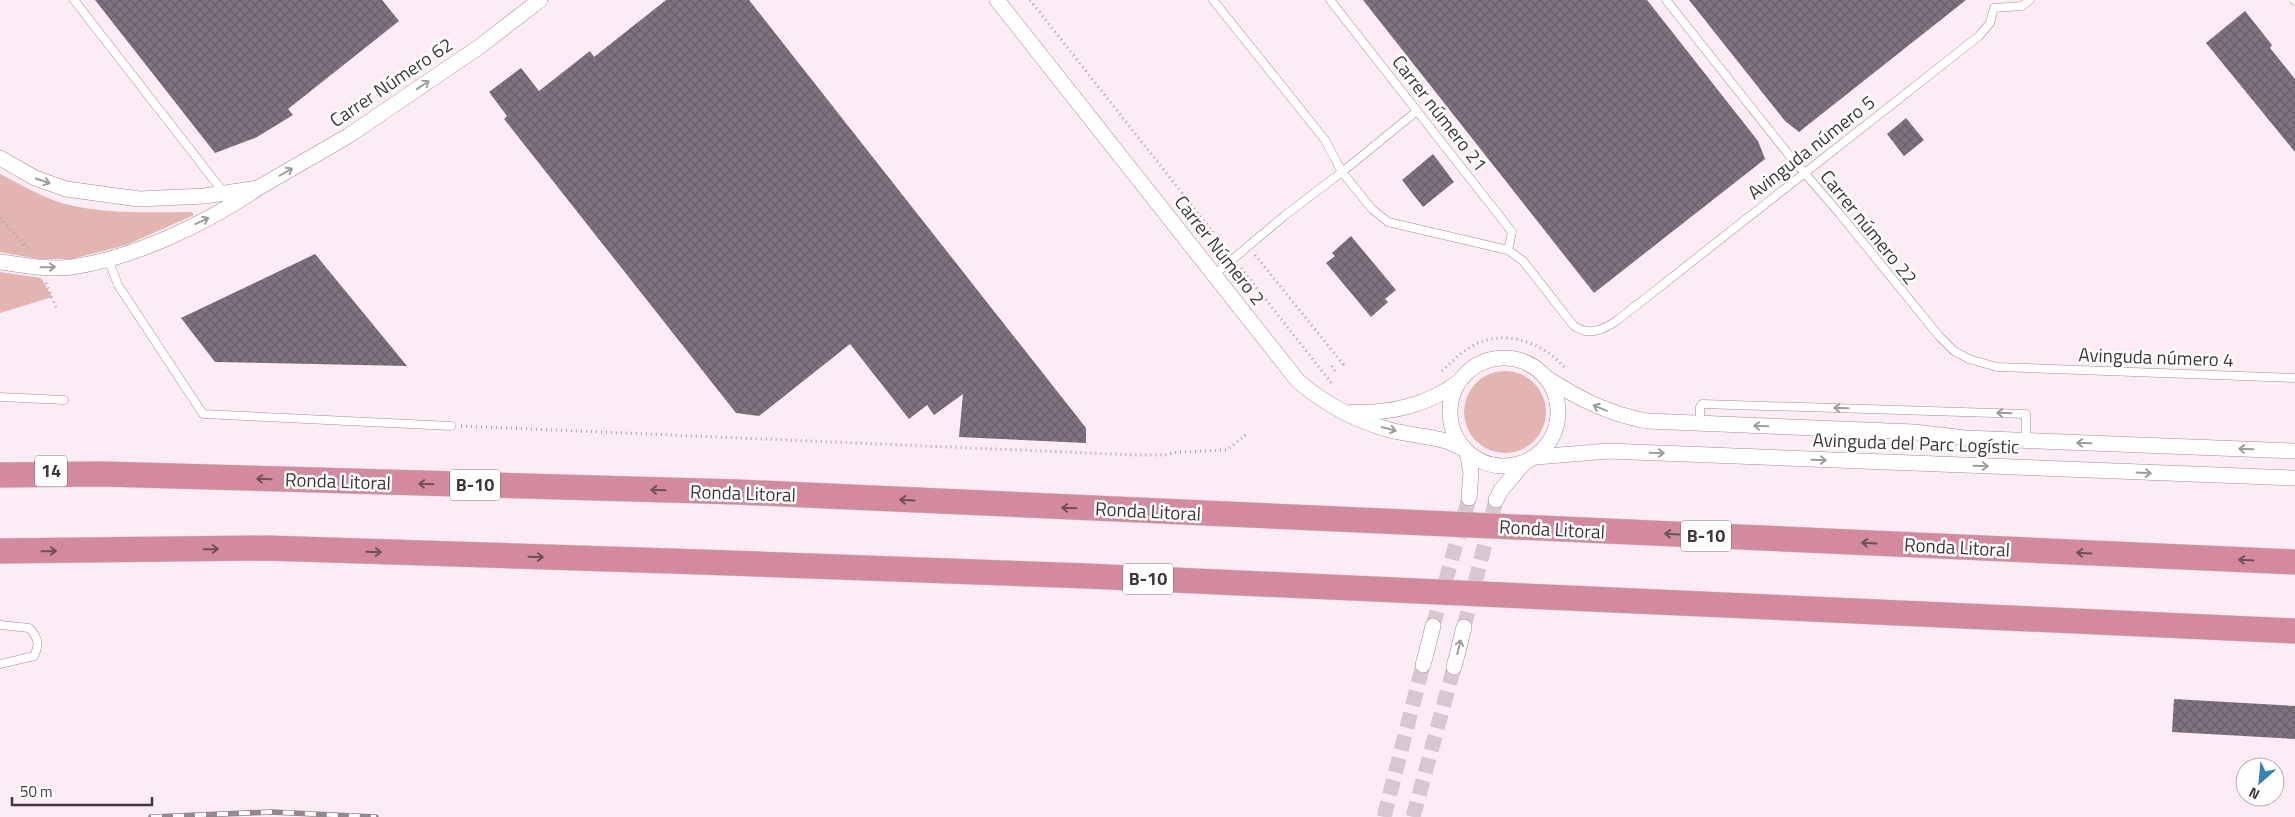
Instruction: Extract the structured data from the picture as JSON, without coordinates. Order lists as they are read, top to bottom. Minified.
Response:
{"streets":{"highway":["14","Ronda Litoral","B-10"],"street":["Carrer Número 62","Carrer Número 2","Avinguda del Parc Logístic"],"lane":["Carrer número 21","Avinguda número 5","Carrer número 22","Avinguda número 4"]},"crossings":[["Carrer número 21","Avinguda número 5"],["Avinguda número 5","Carrer número 22"],["Carrer número 22","Avinguda número 4"],["Carrer Número 2","Avinguda del Parc Logístic"],["14","Ronda Litoral"]],"one_way":["Carrer Número 62"],"scale_bar":"50 m","north":"bottom left"}
